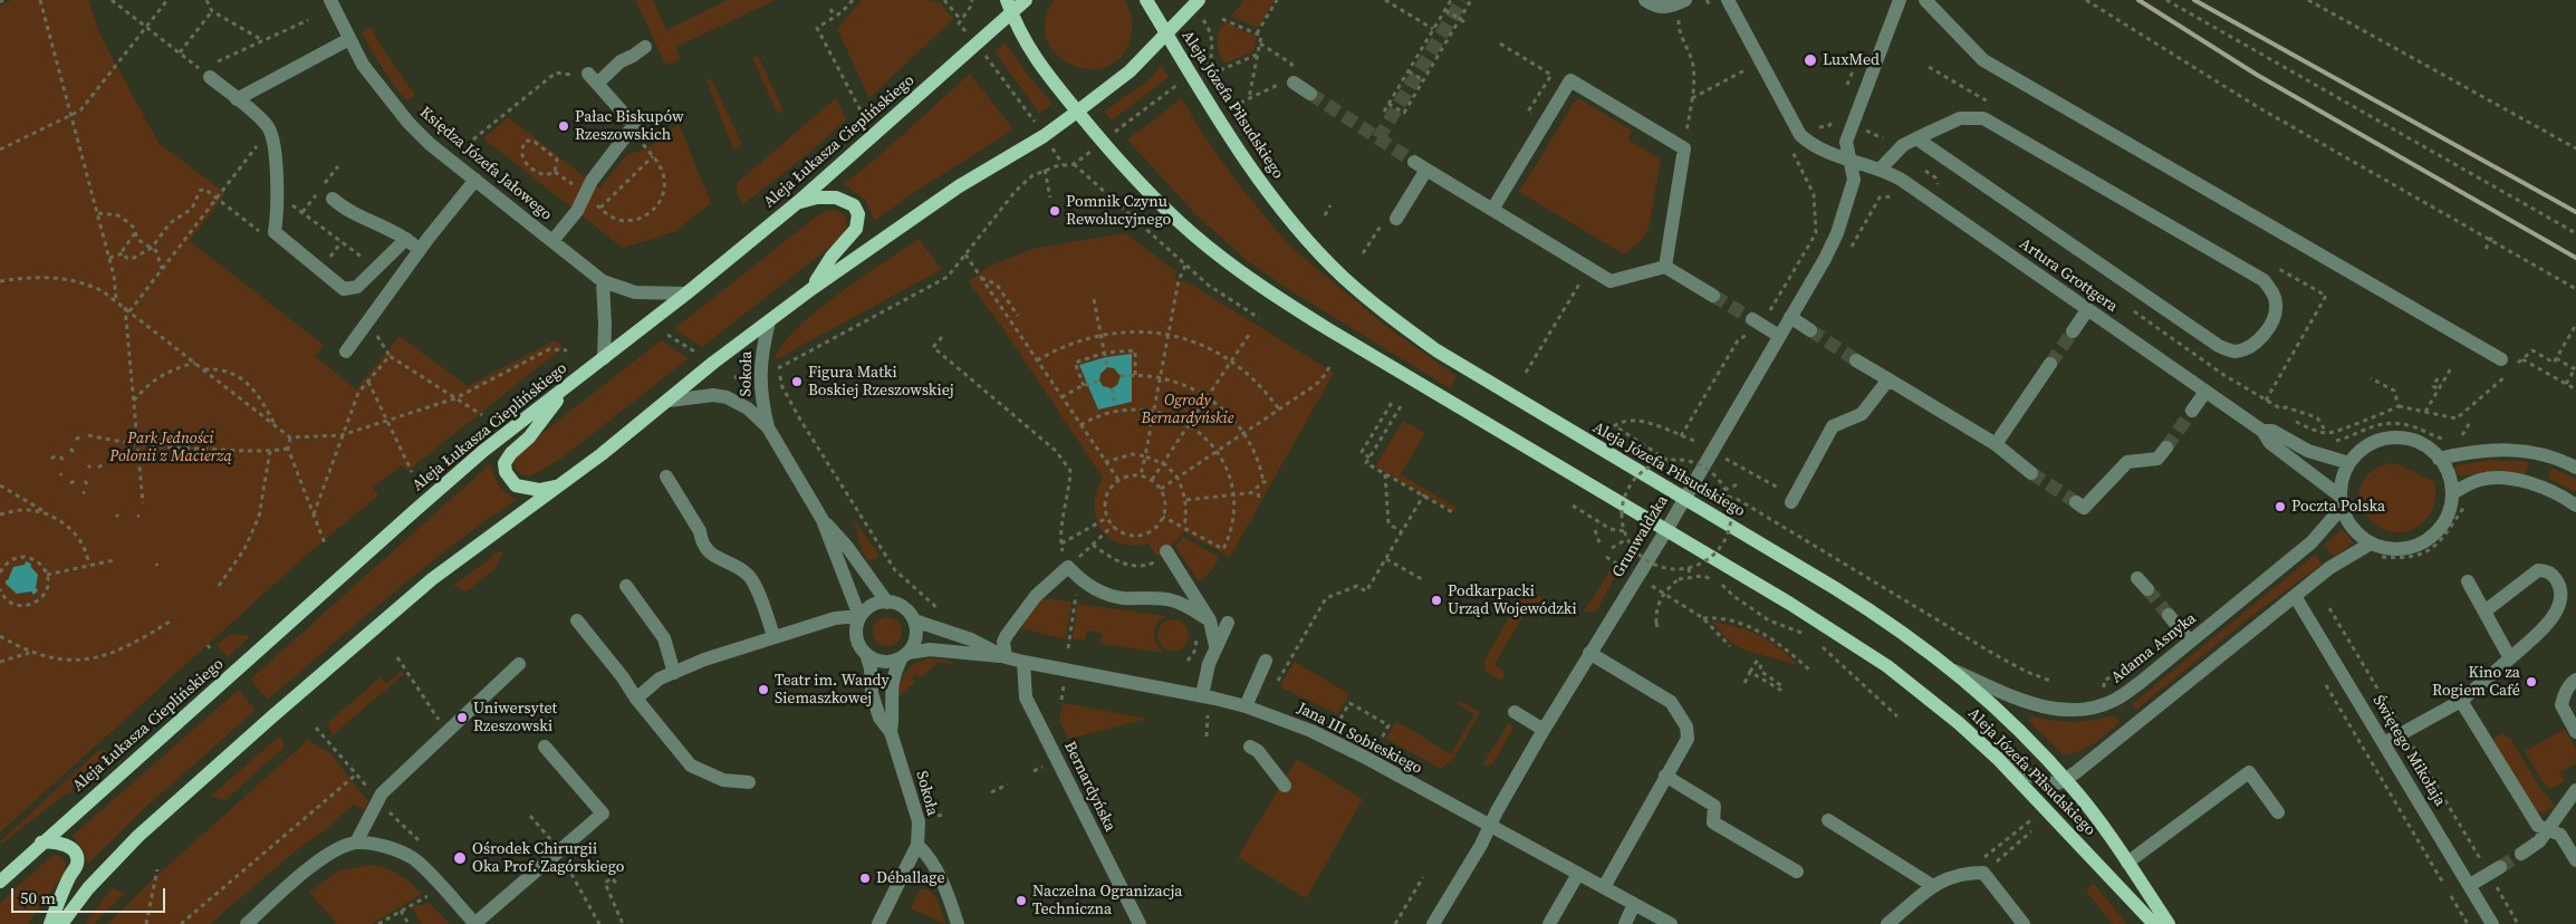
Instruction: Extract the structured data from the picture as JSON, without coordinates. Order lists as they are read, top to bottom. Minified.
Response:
{"streets":{"main road":["Aleja Józefa Piłsudskiego","Aleja Łukasza Cieplińskiego"],"street":["Księdza Józefa Jałowego","Artura Grottgera","Sokoła","Grunwaldzka","Adama Asnyka","Jana III Sobieskiego","Świętego Mikołaja","Bernardyńska"]},"crossings":[["Aleja Józefa Piłsudskiego","Aleja Łukasza Cieplińskiego"],["Aleja Józefa Piłsudskiego","Grunwaldzka"],["Aleja Józefa Piłsudskiego","Adama Asnyka"],["Aleja Łukasza Cieplińskiego","Księdza Józefa Jałowego"],["Artura Grottgera","Grunwaldzka"],["Artura Grottgera","Adama Asnyka"],["Sokoła","Jana III Sobieskiego"],["Grunwaldzka","Jana III Sobieskiego"],["Jana III Sobieskiego","Bernardyńska"]],"parks":["Ogrody Bernardyńskie","Park Jedności Polonii z Macierzą"],"places":["LuxMed","Pałac Biskupów Rzeszowskich","Pomnik Czynu Rewolucyjnego","Figura Matki Boskiej Rzeszowskiej","Poczta Polska","Podkarpacki Urząd Wojewódzki","Kino za Rogiem Café","Teatr im. Wandy Siemaszkowej","Uniwersytet Rzeszowski","Ośrodek Chirurgii Oka Prof. Zagórskiego","Déballage","Naczelna Ogranizacja Techniczna"],"scale_bar":"50 m"}
